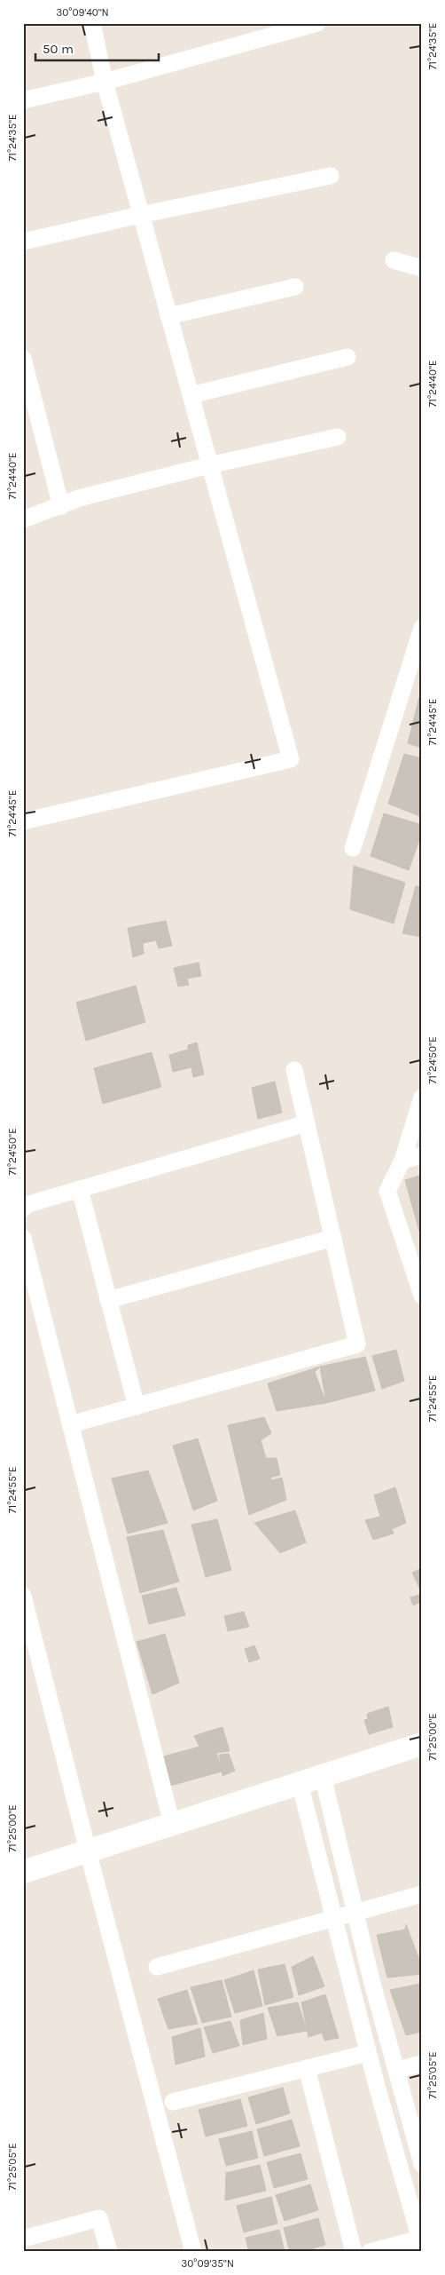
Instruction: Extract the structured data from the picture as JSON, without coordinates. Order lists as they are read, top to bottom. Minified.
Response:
{"scale_bar":"50 m","coordinates":["30°09'40\"N","71°24'35\"E","71°24'40\"E","71°24'45\"E","71°24'50\"E","71°24'55\"E","71°25'00\"E","71°25'05\"E","30°09'35\"N"]}
